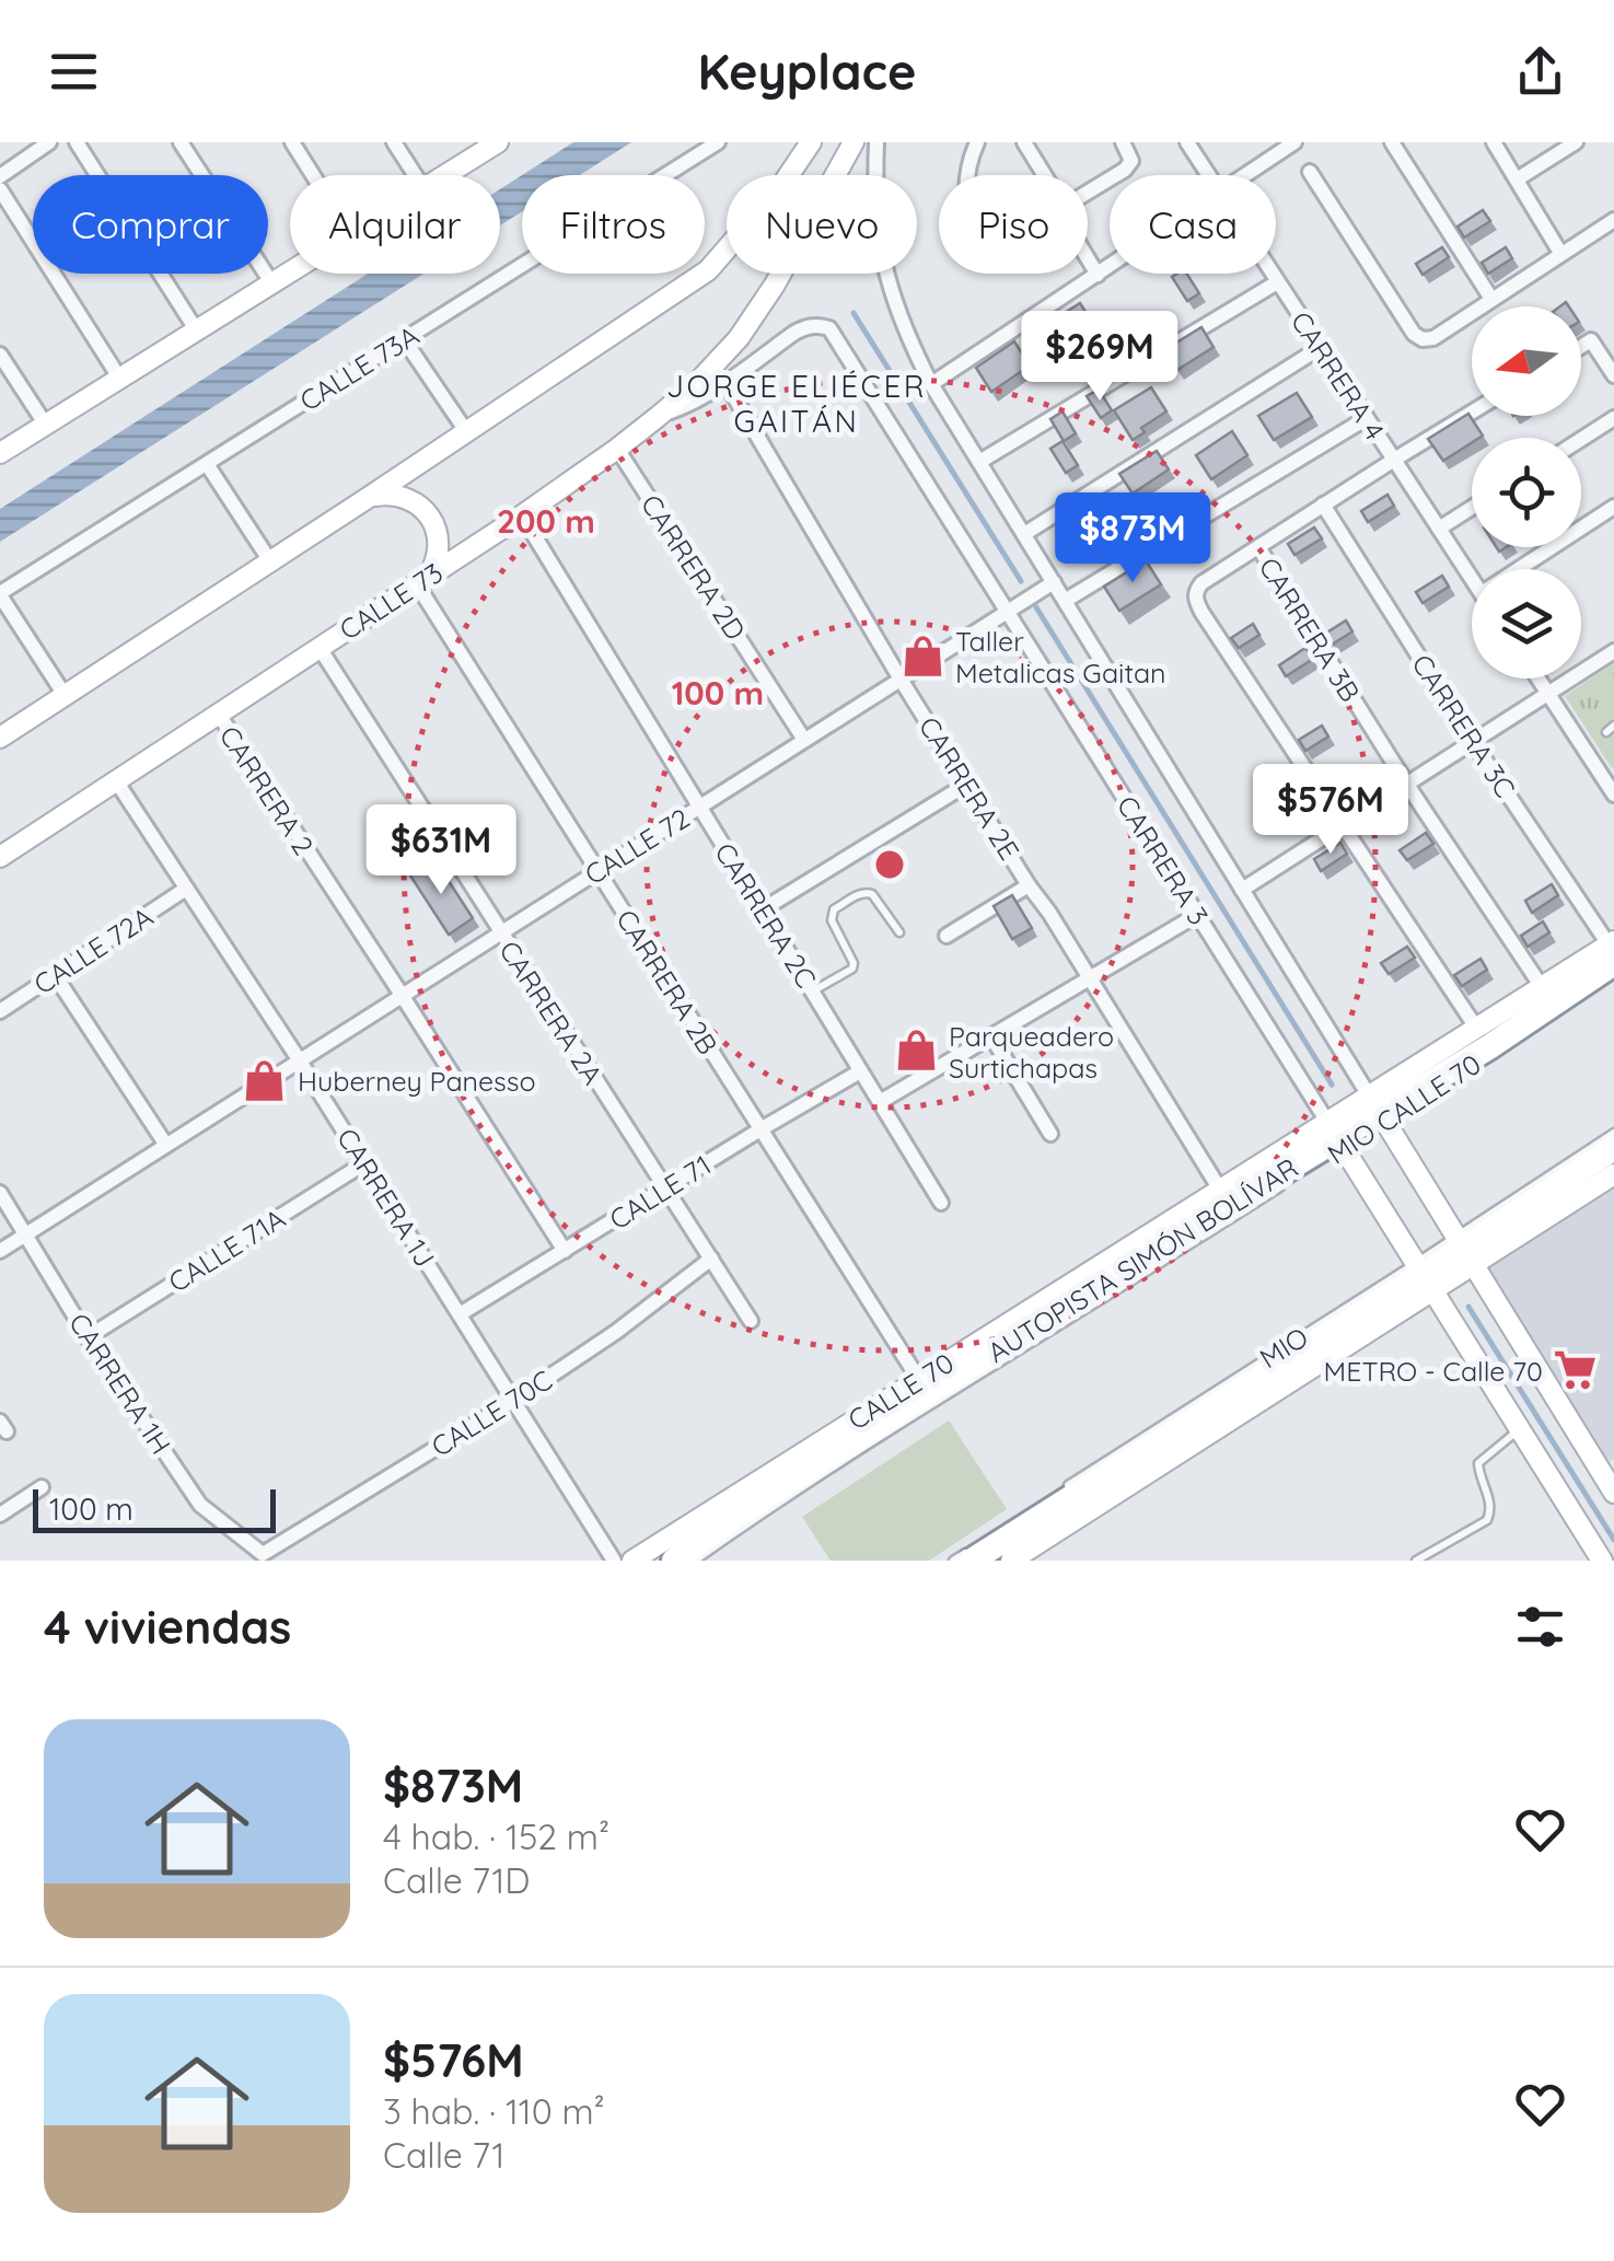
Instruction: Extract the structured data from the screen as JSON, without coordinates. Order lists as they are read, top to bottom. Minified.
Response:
{"streets":{"highway":["AUTOPISTA SIMÓN BOLÍVAR"],"street":["CALLE 73A","CARRERA 4","CARRERA 2D","CALLE 73","CARRERA 3B","CARRERA 3C","CARRERA 2E","CARRERA 2","CALLE 72","CARRERA 3","CARRERA 2C","CALLE 72A","CARRERA 2B","CARRERA 2A","CALLE 71","CARRERA 1J","CALLE 71A","CARRERA 1H","CALLE 70","CALLE 70C"],"lane":["MIO CALLE 70","MIO"]},"crossings":[["CARRERA 2D","CALLE 73"],["CARRERA 2D","CALLE 72"],["CALLE 73","CARRERA 2"],["CALLE 73","CARRERA 3"],["CALLE 73","CARRERA 2C"],["CALLE 73","CARRERA 2B"],["CALLE 73","CARRERA 2A"],["CALLE 73","CARRERA 1J"],["CARRERA 3C","AUTOPISTA SIMÓN BOLÍVAR"],["CARRERA 2E","CALLE 72"],["CARRERA 2E","CARRERA 3"],["CARRERA 2E","CALLE 70"],["CARRERA 2","CALLE 72"],["CARRERA 2","CALLE 71"],["CALLE 72","CARRERA 3"],["CALLE 72","CARRERA 2C"],["CALLE 72","CARRERA 2B"],["CALLE 72","CARRERA 2A"],["CALLE 72","CARRERA 1J"],["CALLE 72","CARRERA 1H"],["CARRERA 3","MIO CALLE 70"],["CARRERA 3","AUTOPISTA SIMÓN BOLÍVAR"],["CARRERA 3","MIO"],["CARRERA 3","CALLE 70"],["CARRERA 2C","CALLE 71"],["CALLE 72A","CARRERA 1J"],["CARRERA 2B","CALLE 71"],["CARRERA 2B","CALLE 70"],["CARRERA 2A","CALLE 71"],["CARRERA 2A","CALLE 70C"],["MIO CALLE 70","AUTOPISTA SIMÓN BOLÍVAR"],["CALLE 71","CARRERA 1J"],["CARRERA 1J","CALLE 71A"],["CARRERA 1J","CALLE 70C"],["CALLE 71A","CARRERA 1H"],["AUTOPISTA SIMÓN BOLÍVAR","CALLE 70"],["CARRERA 1H","CALLE 70C"]],"districts":["JORGE ELIÉCER GAITÁN"],"places":{"shop":["Taller Metalicas Gaitan","Parqueadero Surtichapas","Huberney Panesso"],"supermarket":["METRO - Calle 70"]},"scale_bar":"100 m","north":"left","page":{"header":"Keyplace","chip":["Comprar","Alquilar","Filtros","Nuevo","Piso","Casa"],"price":["$269M","$873M","$576M","$631M"],"scale":"100 m","heading":"4 viviendas","list":[{"name":"$873M","note":"4 hab. · 152 m² · Calle 71D"},{"name":"$576M","note":"3 hab. · 110 m² · Calle 71"}]},"rings":["200 m","100 m"]}
